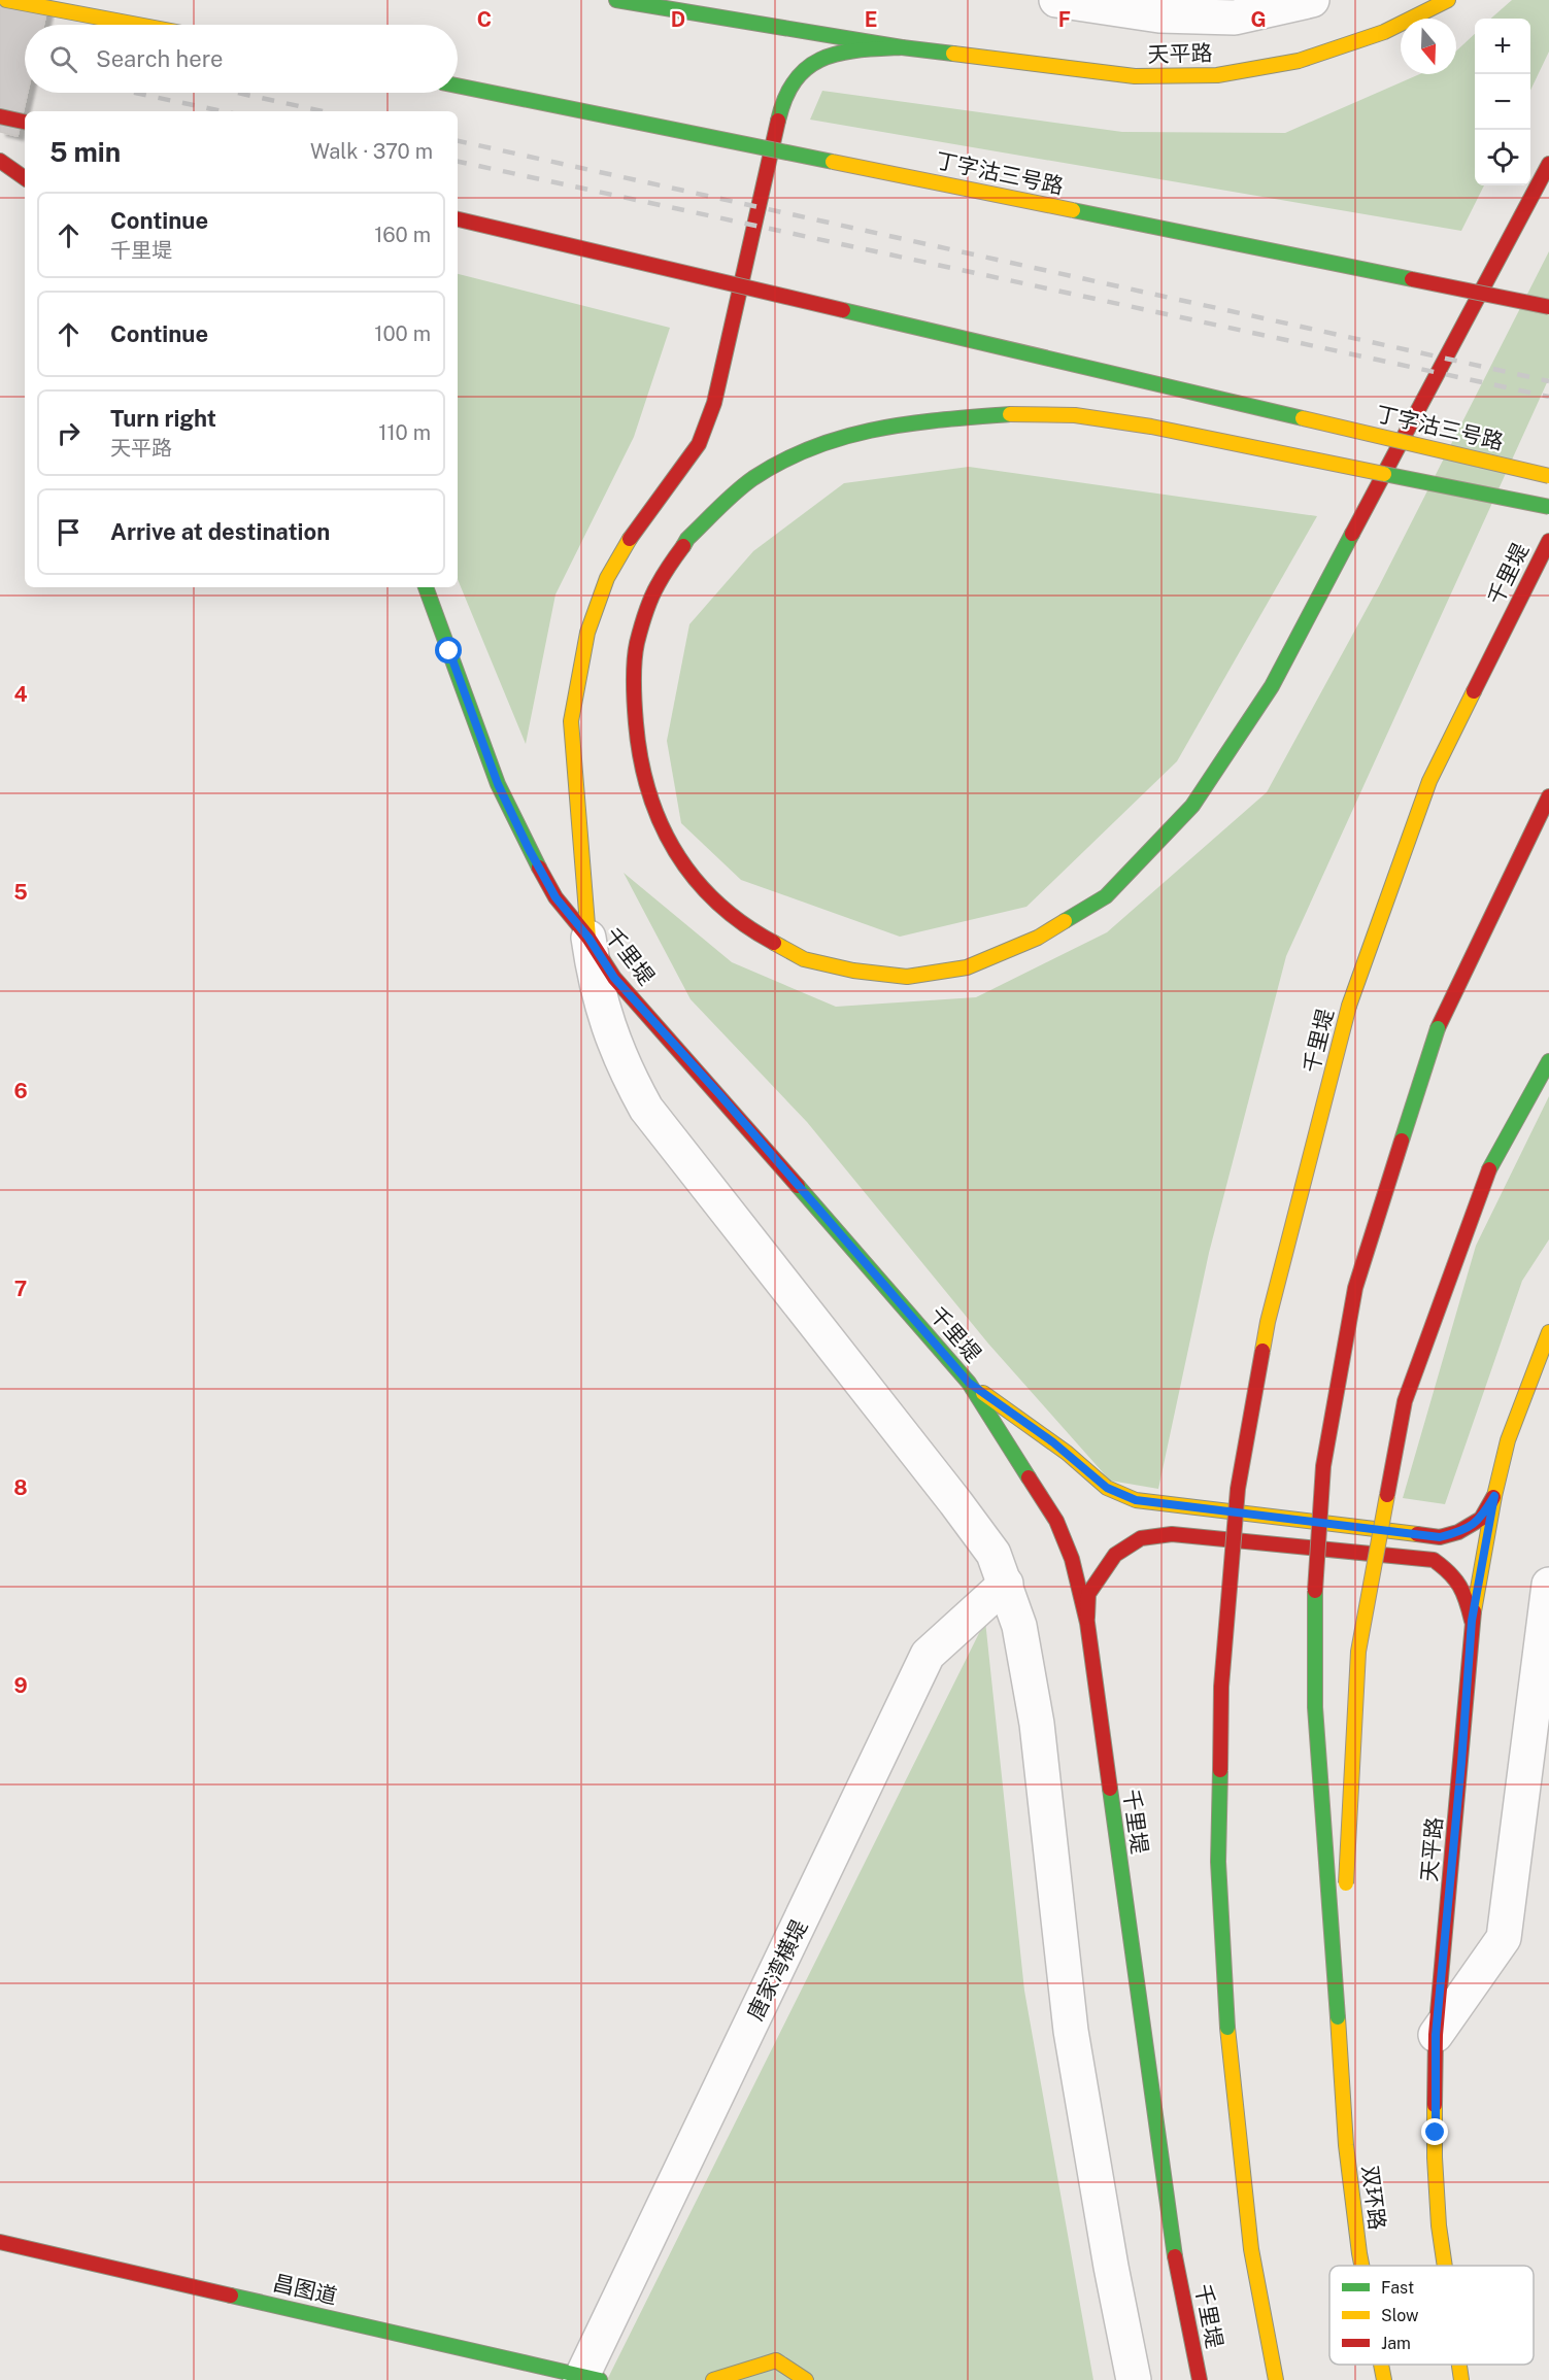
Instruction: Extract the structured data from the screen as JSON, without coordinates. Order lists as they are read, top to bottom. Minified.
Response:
{"streets":{"main road":["天平路","丁字沽三号路","千里堤","双环路","昌图道"],"street":["唐家湾横堤"]},"crossings":[["唐家湾横堤","昌图道"]],"legend":["Fast","Slow","Jam"],"north":"bottom","page":{"map_buttons":["+","−"],"search":"Search here","heading":["5 min","Walk · 370 m"],"list":[["Continue","千里堤","160 m"],["Continue","100 m"],["Turn right","天平路","110 m"],"Arrive at destination"]},"grid":{"columns":["C","D","E","F","G"],"rows":["4","5","6","7","8","9"]}}
